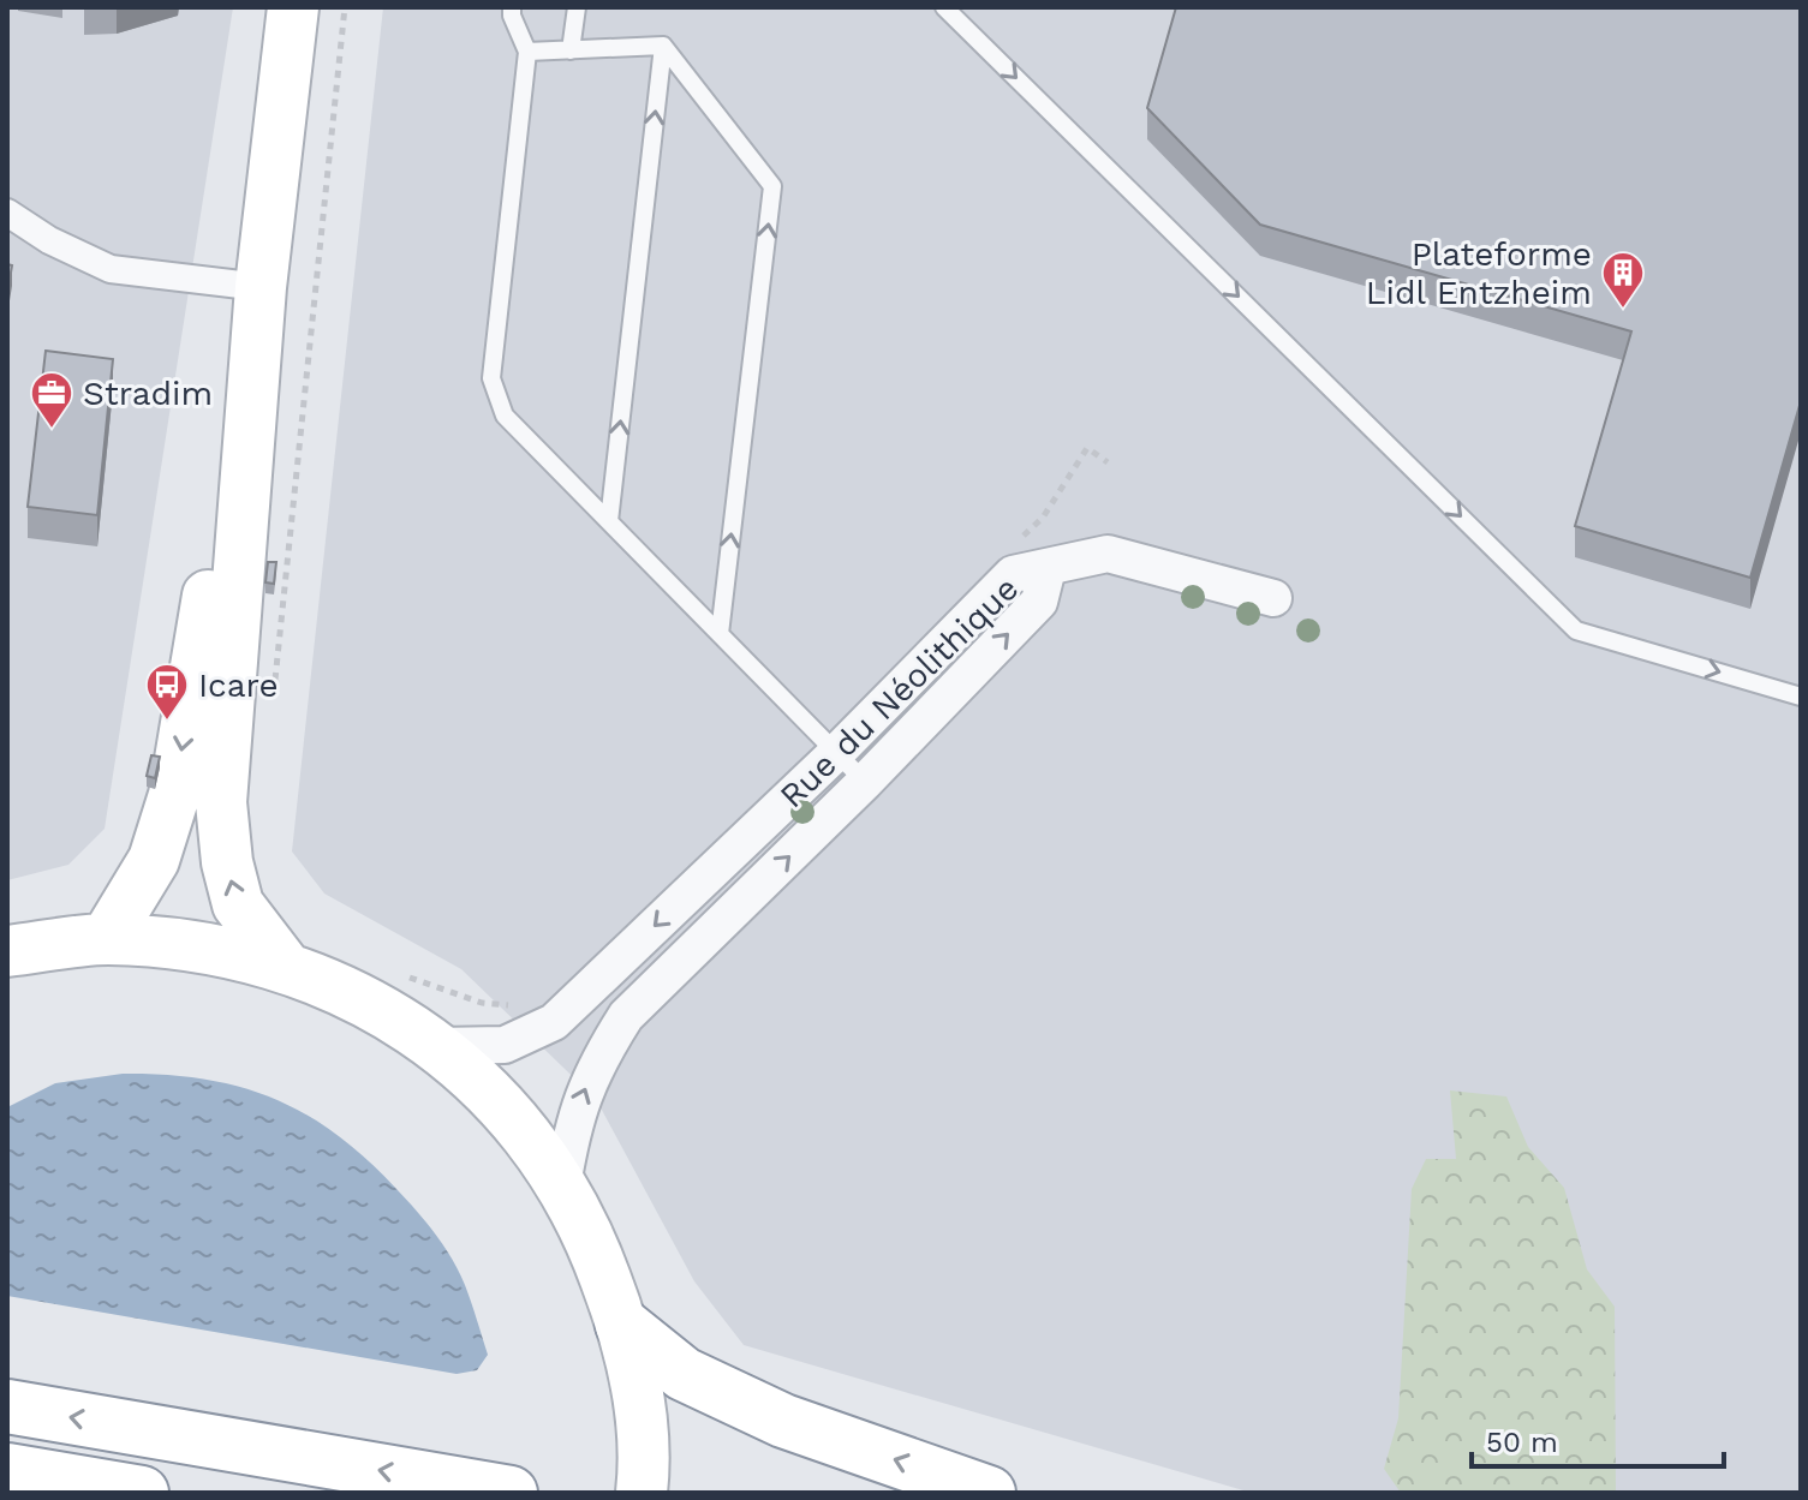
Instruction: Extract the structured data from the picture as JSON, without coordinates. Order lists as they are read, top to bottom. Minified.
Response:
{"streets":{"street":["Rue du Néolithique"]},"places":{"building":["Plateforme Lidl Entzheim"],"office":["Stradim"],"bus stop":["Icare"]},"scale_bar":"50 m"}
